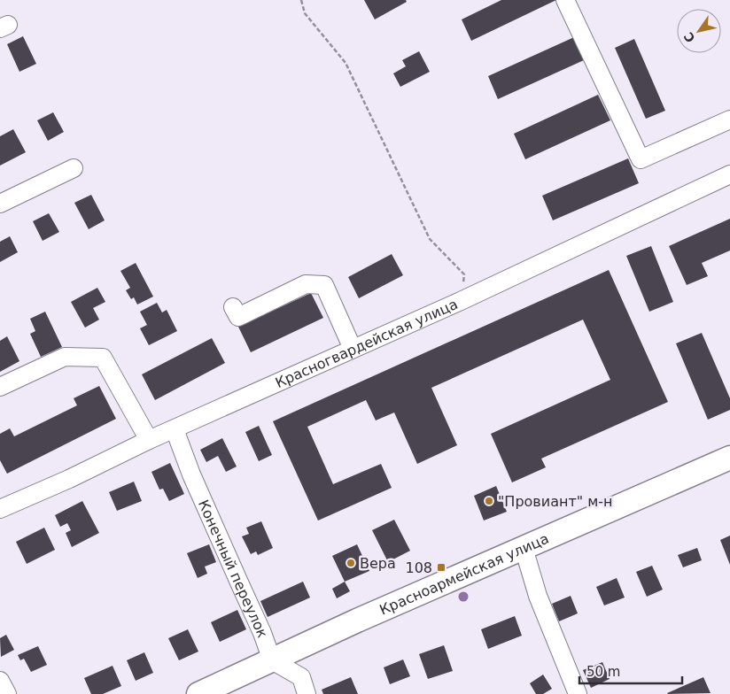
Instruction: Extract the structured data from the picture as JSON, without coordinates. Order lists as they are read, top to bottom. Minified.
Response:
{"streets":{"main road":["Красноармейская улица"],"street":["Красногвардейская улица","Конечный переулок"]},"crossings":[["Красногвардейская улица","Конечный переулок"],["Конечный переулок","Красноармейская улица"]],"places":{"other":["\"Провиант\" м-н","Вера"],"transit":["108"]},"scale_bar":"50 m","north":"bottom left"}
